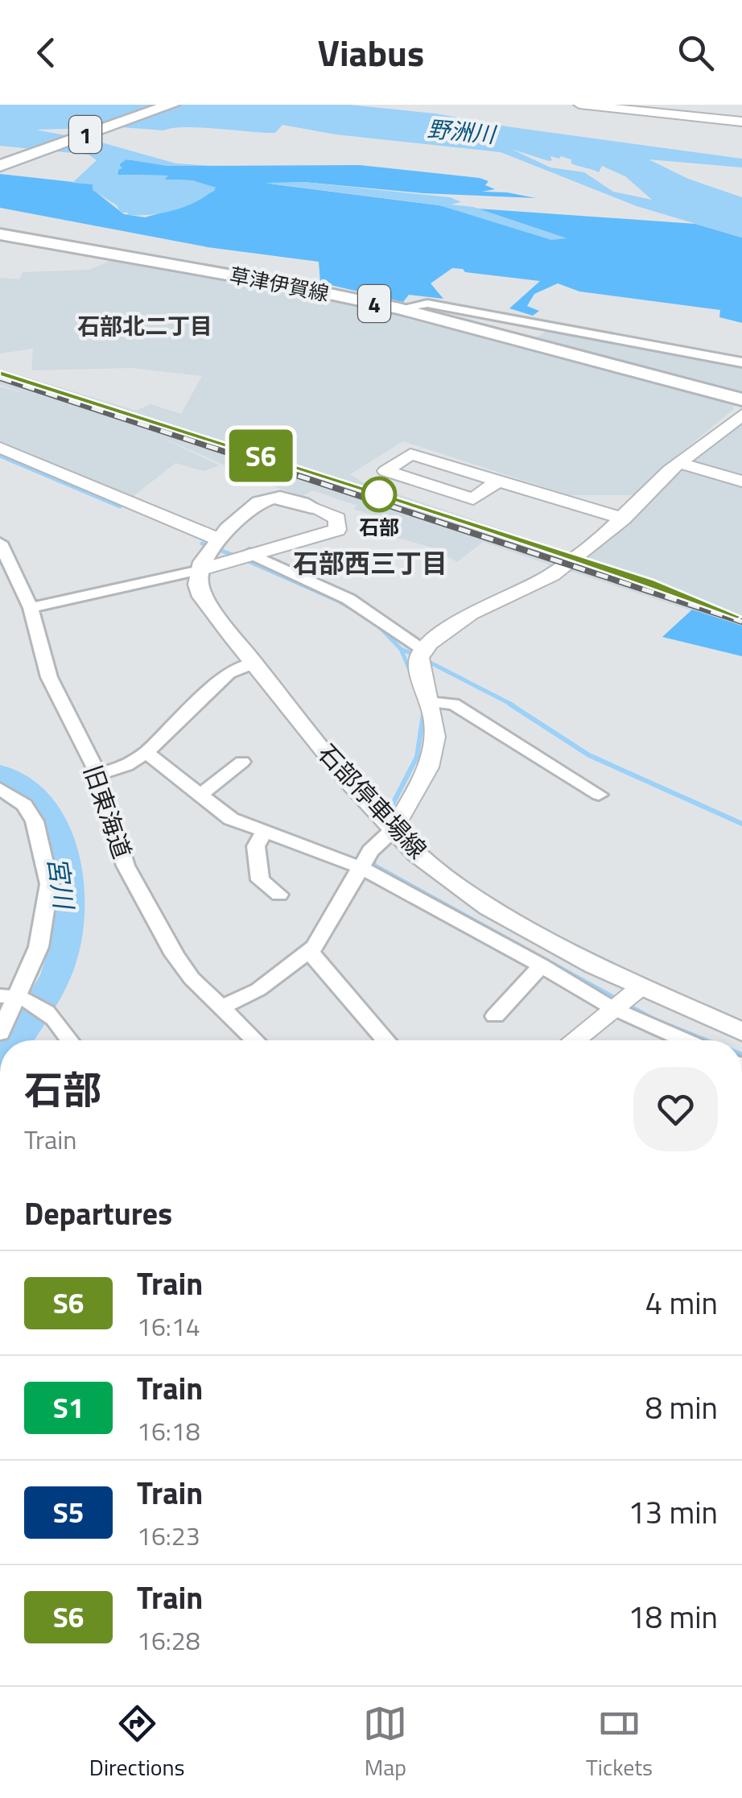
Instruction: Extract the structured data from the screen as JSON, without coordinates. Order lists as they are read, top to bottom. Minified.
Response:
{"streets":{"highway":["1"],"main road":["草津伊賀線","4","石部停車場線"],"street":["旧東海道"]},"districts":["石部北二丁目","石部西三丁目"],"water":["野洲川","宮川"],"places":["石部"],"page":{"header":"Viabus","on_map":"S6","heading":[["石部","Train"],"Departures"],"list":[{"mark":"S6","name":"Train","note":"16:14","value":"4 min"},{"mark":"S1","name":"Train","note":"16:18","value":"8 min"},{"mark":"S5","name":"Train","note":"16:23","value":"13 min"},{"mark":"S6","name":"Train","note":"16:28","value":"18 min"}],"tabs":["Directions","Map","Tickets"]}}
